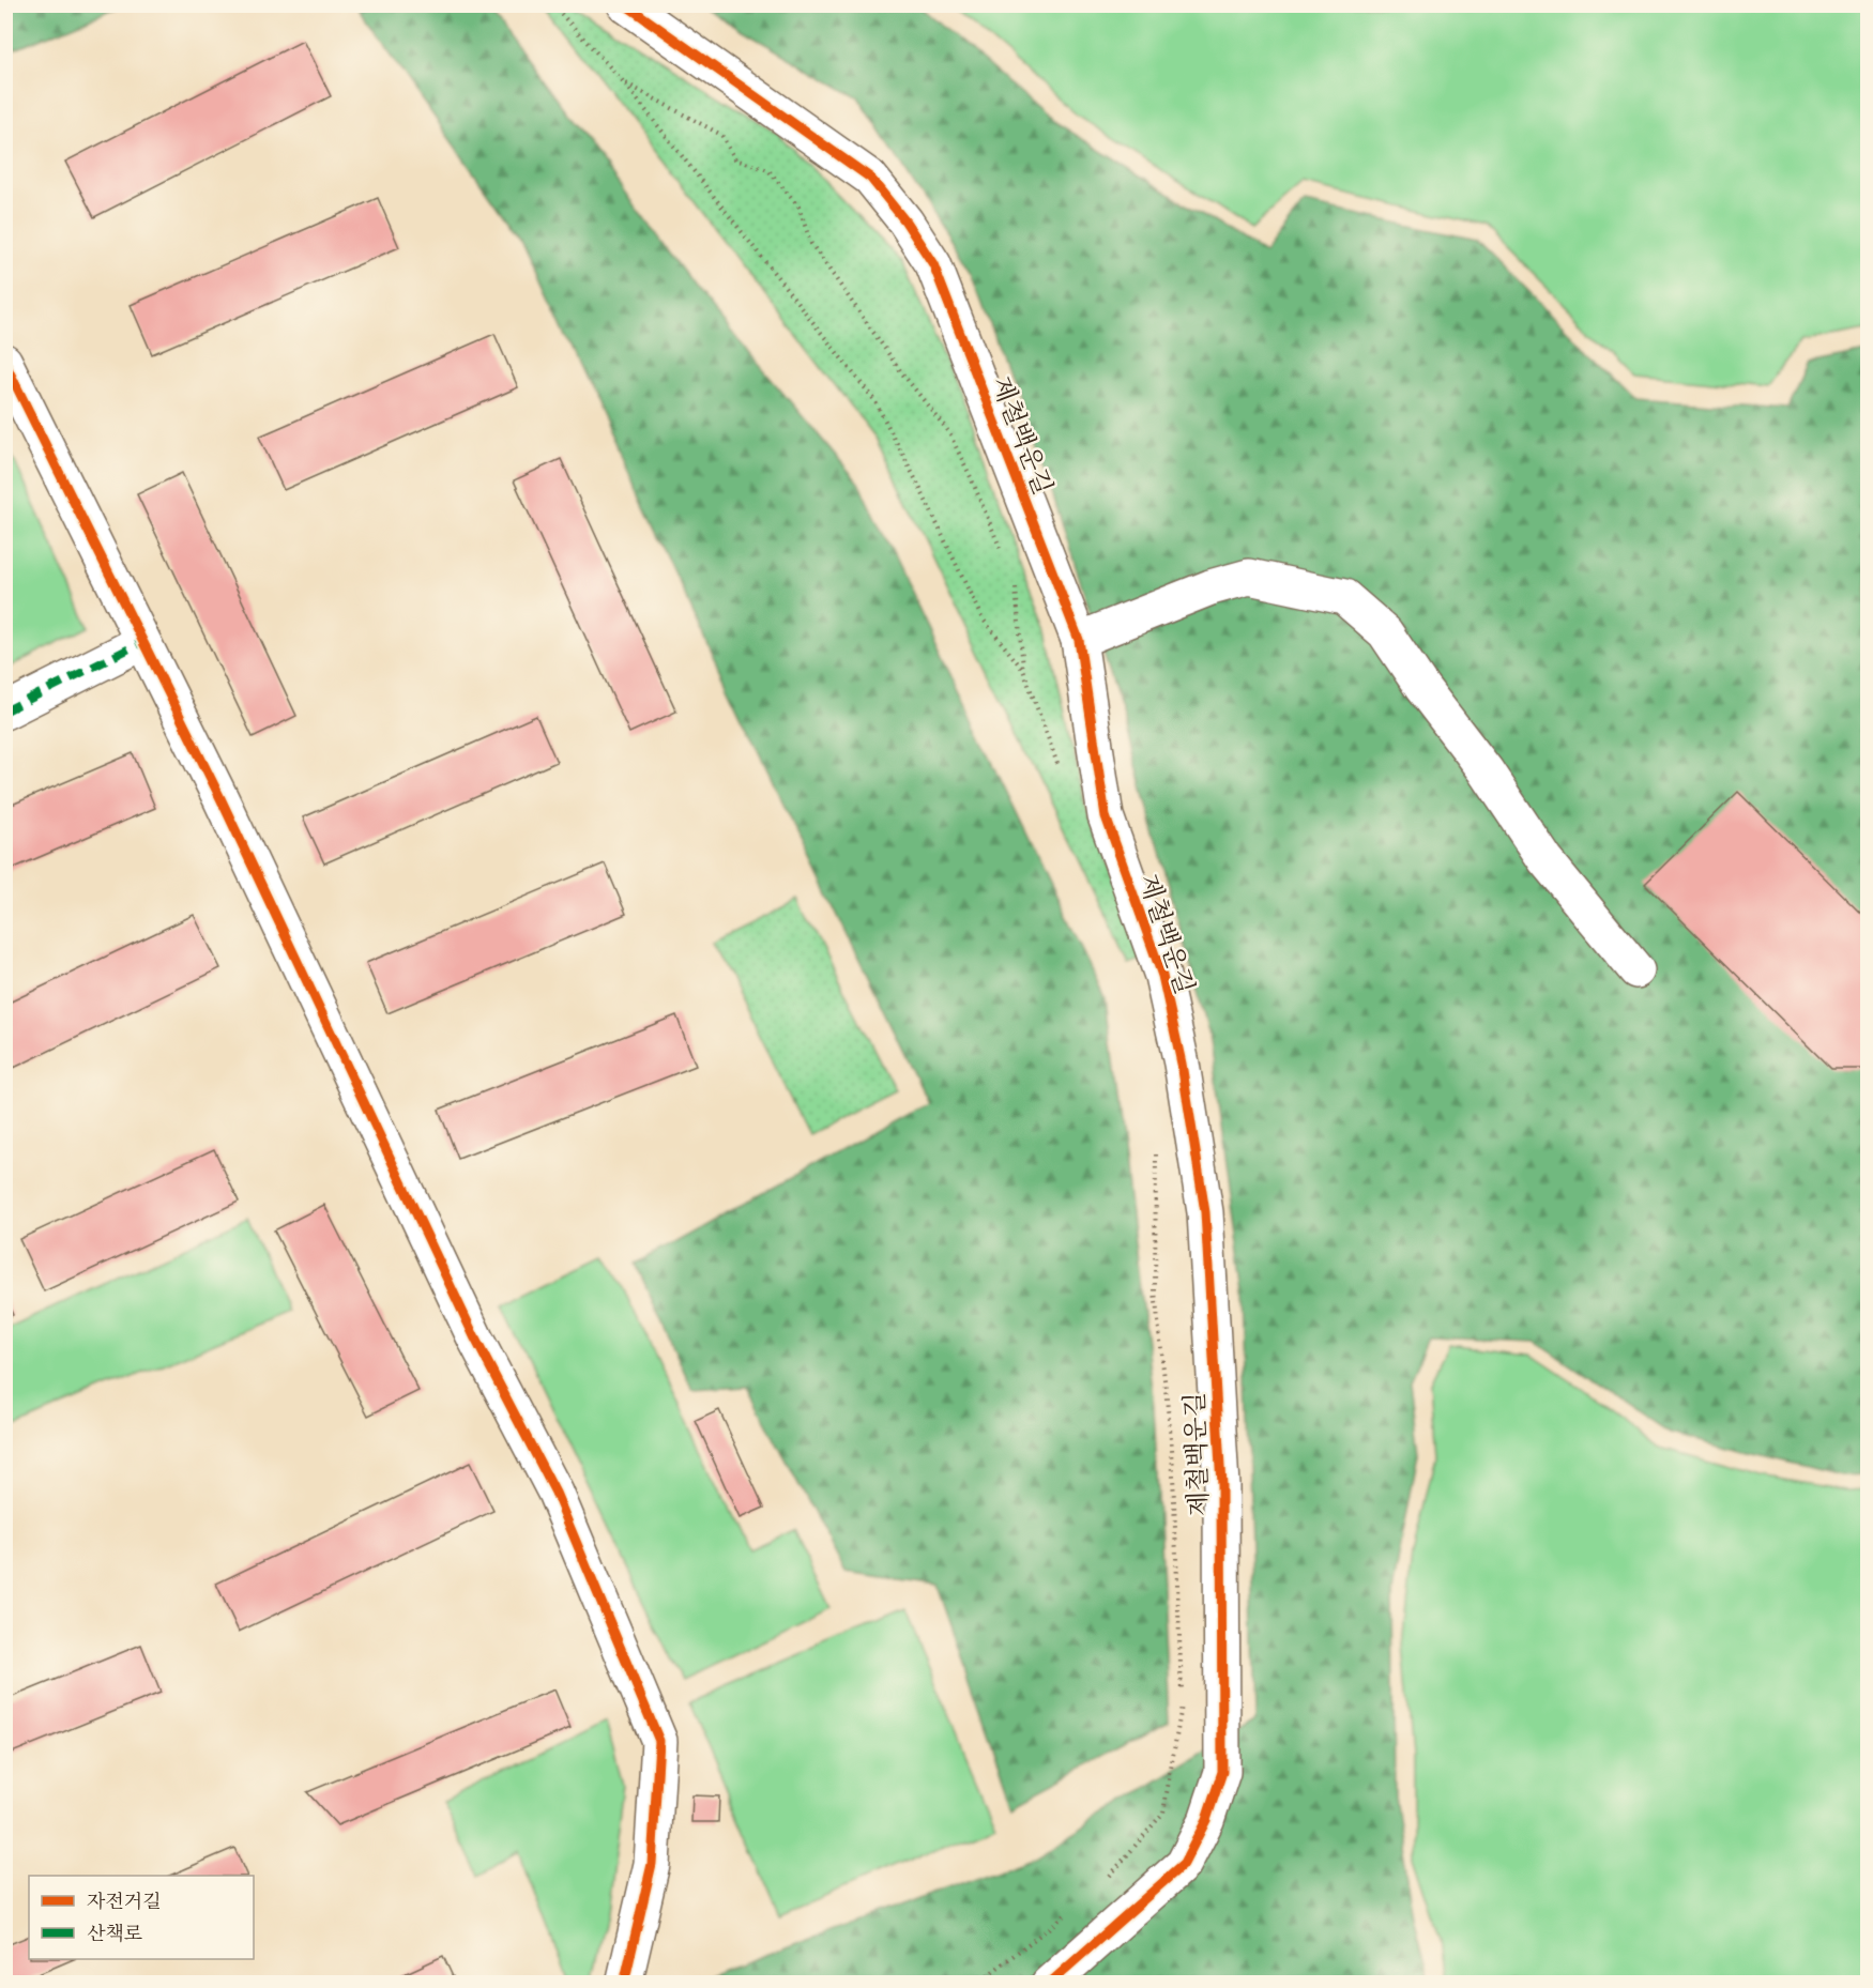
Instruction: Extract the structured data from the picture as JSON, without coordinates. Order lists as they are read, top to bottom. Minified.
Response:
{"streets":{"street":["제철백운길"]},"legend":["자전거길","산책로"]}
